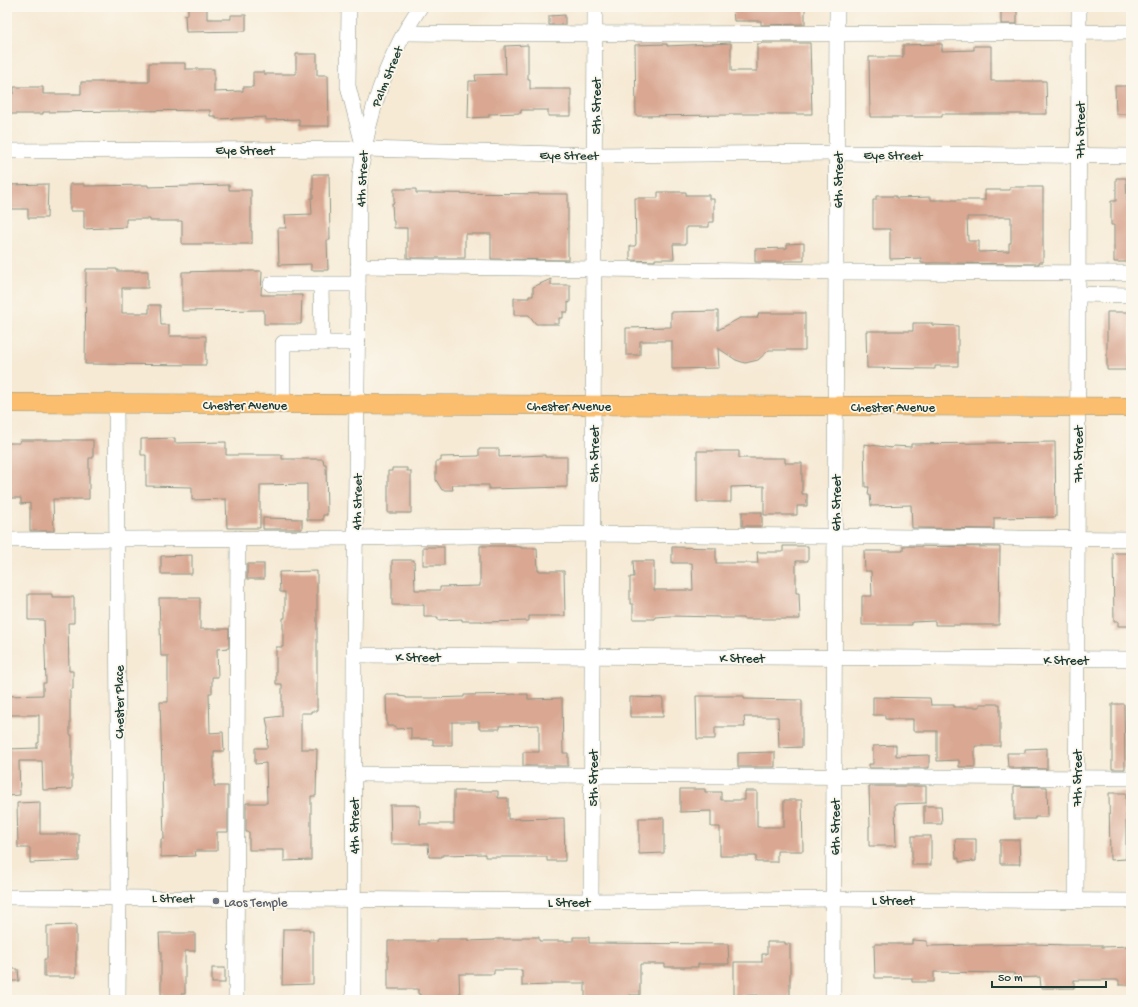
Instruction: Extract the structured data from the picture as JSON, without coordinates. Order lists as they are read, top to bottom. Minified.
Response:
{"streets":{"main road":["Chester Avenue"],"street":["Palm Street","5th Street","7th Street","Eye Street","4th Street","6th Street","K Street","Chester Place","L Street"]},"crossings":[["Palm Street","Eye Street"],["Palm Street","4th Street"],["5th Street","Eye Street"],["5th Street","Chester Avenue"],["5th Street","K Street"],["5th Street","L Street"],["7th Street","Eye Street"],["7th Street","Chester Avenue"],["7th Street","K Street"],["7th Street","L Street"],["Eye Street","4th Street"],["Eye Street","6th Street"],["4th Street","Chester Avenue"],["4th Street","K Street"],["4th Street","L Street"],["6th Street","Chester Avenue"],["6th Street","K Street"],["6th Street","L Street"],["Chester Avenue","Chester Place"],["Chester Place","L Street"]],"places":["Laos Temple"],"scale_bar":"50 m"}
